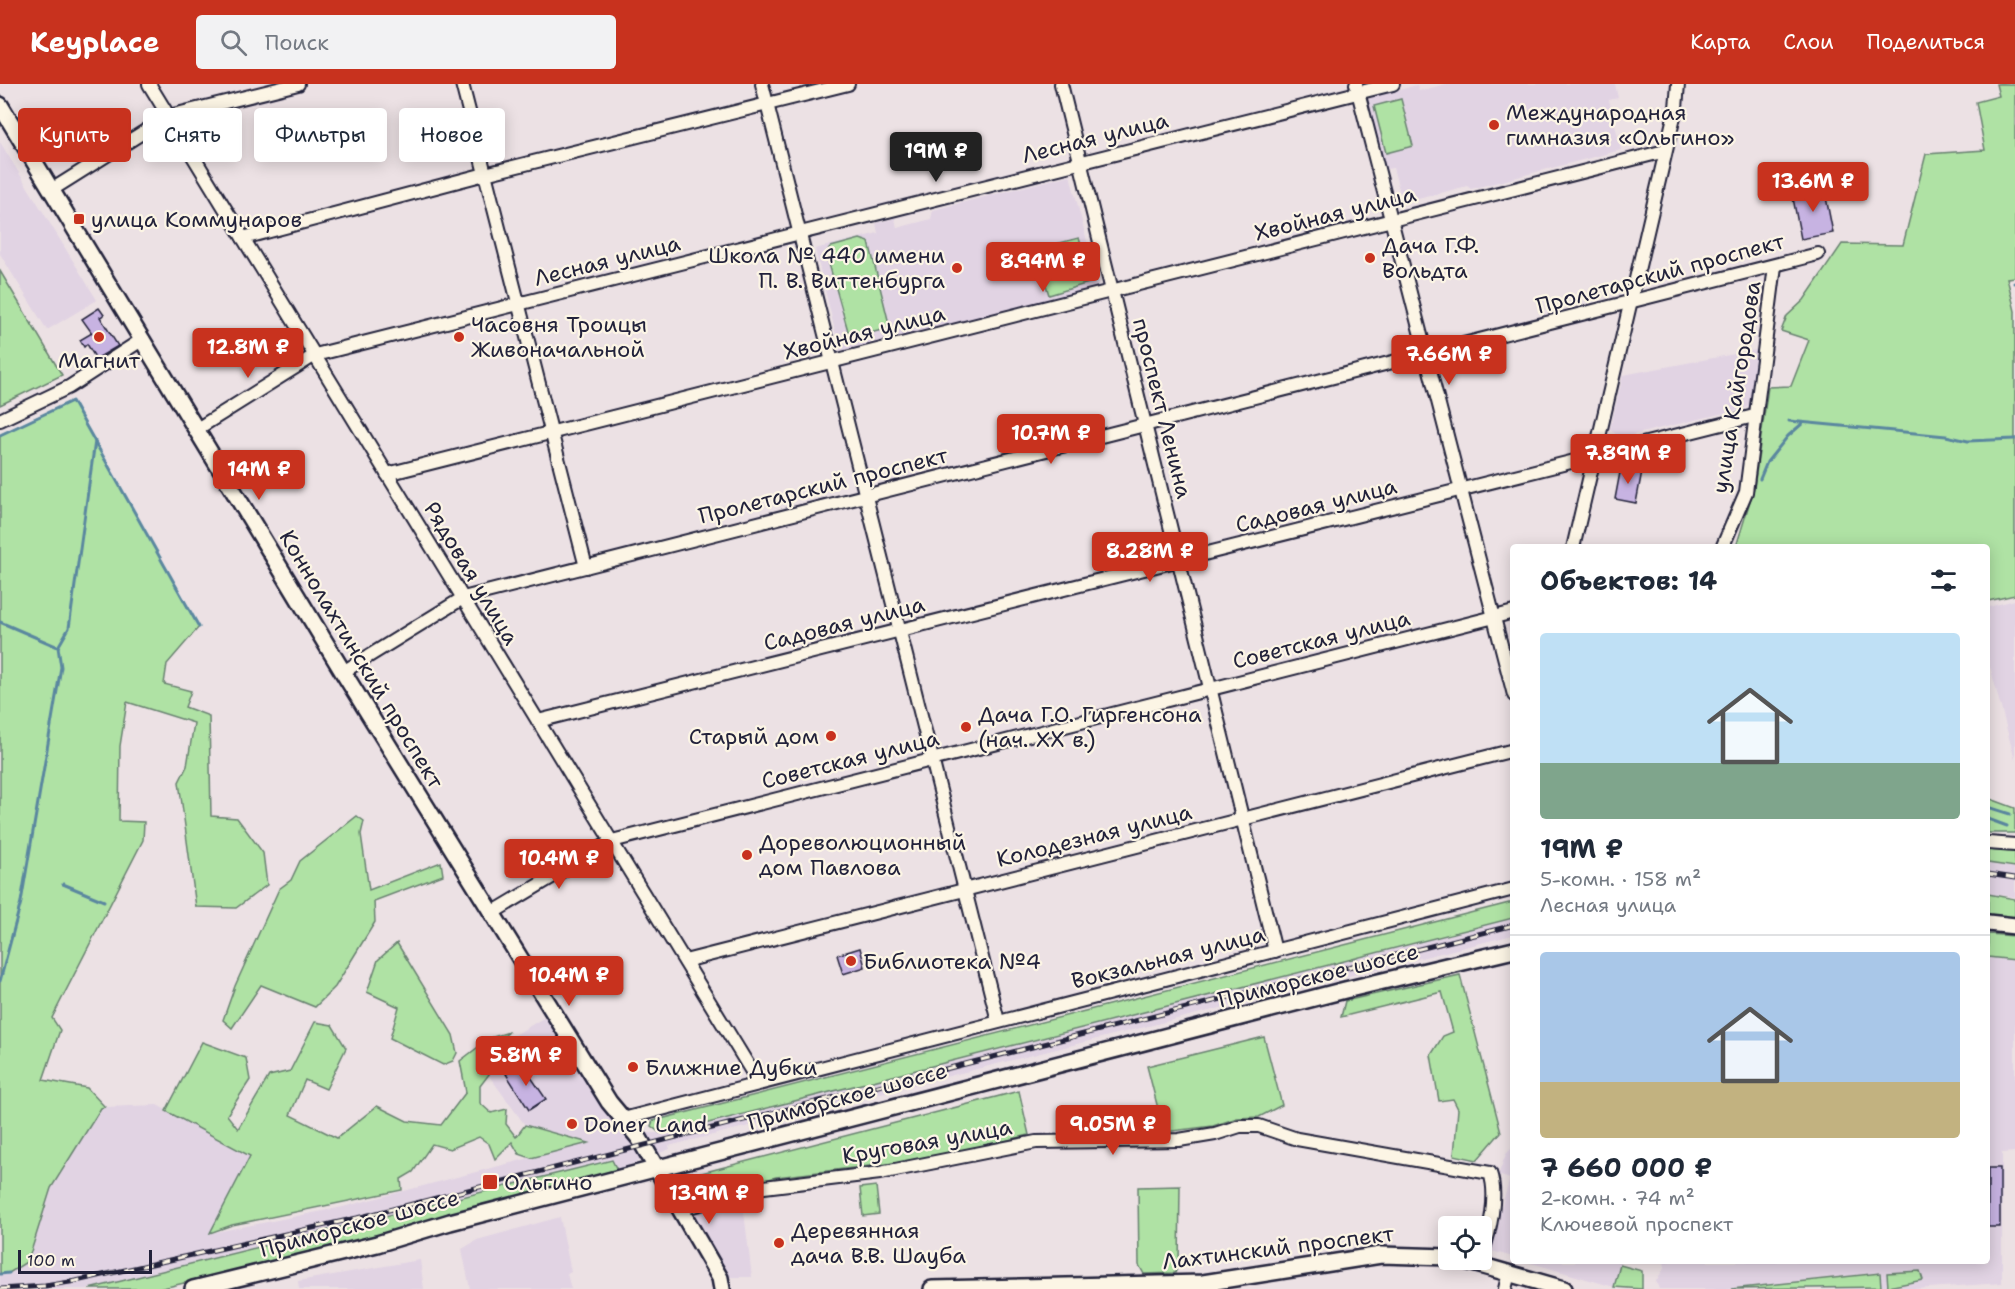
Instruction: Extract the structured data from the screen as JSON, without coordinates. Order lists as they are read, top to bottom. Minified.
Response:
{"streets":{"main road":["Коннолахтинский проспект","Приморское шоссе","Лахтинский проспект"],"street":["Лесная улица","Хвойная улица","Пролетарский проспект","улица Кайгородова","проспект Ленина","Садовая улица","Рядовая улица","Советская улица","Колодезная улица","Вокзальная улица","Круговая улица"]},"crossings":[["Лесная улица","проспект Ленина"],["Лесная улица","Рядовая улица"],["Лесная улица","Коннолахтинский проспект"],["Хвойная улица","проспект Ленина"],["Хвойная улица","Рядовая улица"],["Пролетарский проспект","улица Кайгородова"],["Пролетарский проспект","проспект Ленина"],["Пролетарский проспект","Рядовая улица"],["Пролетарский проспект","Коннолахтинский проспект"],["улица Кайгородова","Садовая улица"],["проспект Ленина","Садовая улица"],["проспект Ленина","Советская улица"],["проспект Ленина","Колодезная улица"],["проспект Ленина","Вокзальная улица"],["Садовая улица","Рядовая улица"],["Рядовая улица","Советская улица"],["Рядовая улица","Колодезная улица"],["Рядовая улица","Вокзальная улица"],["Советская улица","Коннолахтинский проспект"],["Коннолахтинский проспект","Вокзальная улица"],["Коннолахтинский проспект","Приморское шоссе"],["Коннолахтинский проспект","Круговая улица"]],"places":{"other":["Международная гимназия «Ольгино»","Дача Г.Ф. Вольдта","Школа № 440 имени П. В. Виттенбурга","Магнит","Часовня Троицы Живоначальной","Дача Г.О. Гиргенсона (нач. XX в.)","Старый дом","Дореволюционный дом Павлова","Библиотека №4","Ближние Дубки","Doner Land","Деревянная дача В.В. Шауба"],"transit":["улица Коммунаров","Ольгино"]},"scale_bar":"100 m","page":{"header":"Keyplace","search":"Поиск","nav":["Карта","Слои","Поделиться"],"chip":["Купить","Снять","Фильтры","Новое"],"price":["19M ₽","13.6M ₽","8.94M ₽","12.8M ₽","7.66M ₽","10.7M ₽","7.89M ₽","14M ₽","8.28M ₽","10.4M ₽","10.4M ₽","5.8M ₽","9.05M ₽","13.9M ₽"],"heading":"Объектов: 14","list":[{"name":"19M ₽","note":"5-комн. · 158 m² · Лесная улица"},{"name":"7 660 000 ₽","note":"2-комн. · 74 m² · Ключевой проспект"}],"scale":"100 m"}}
